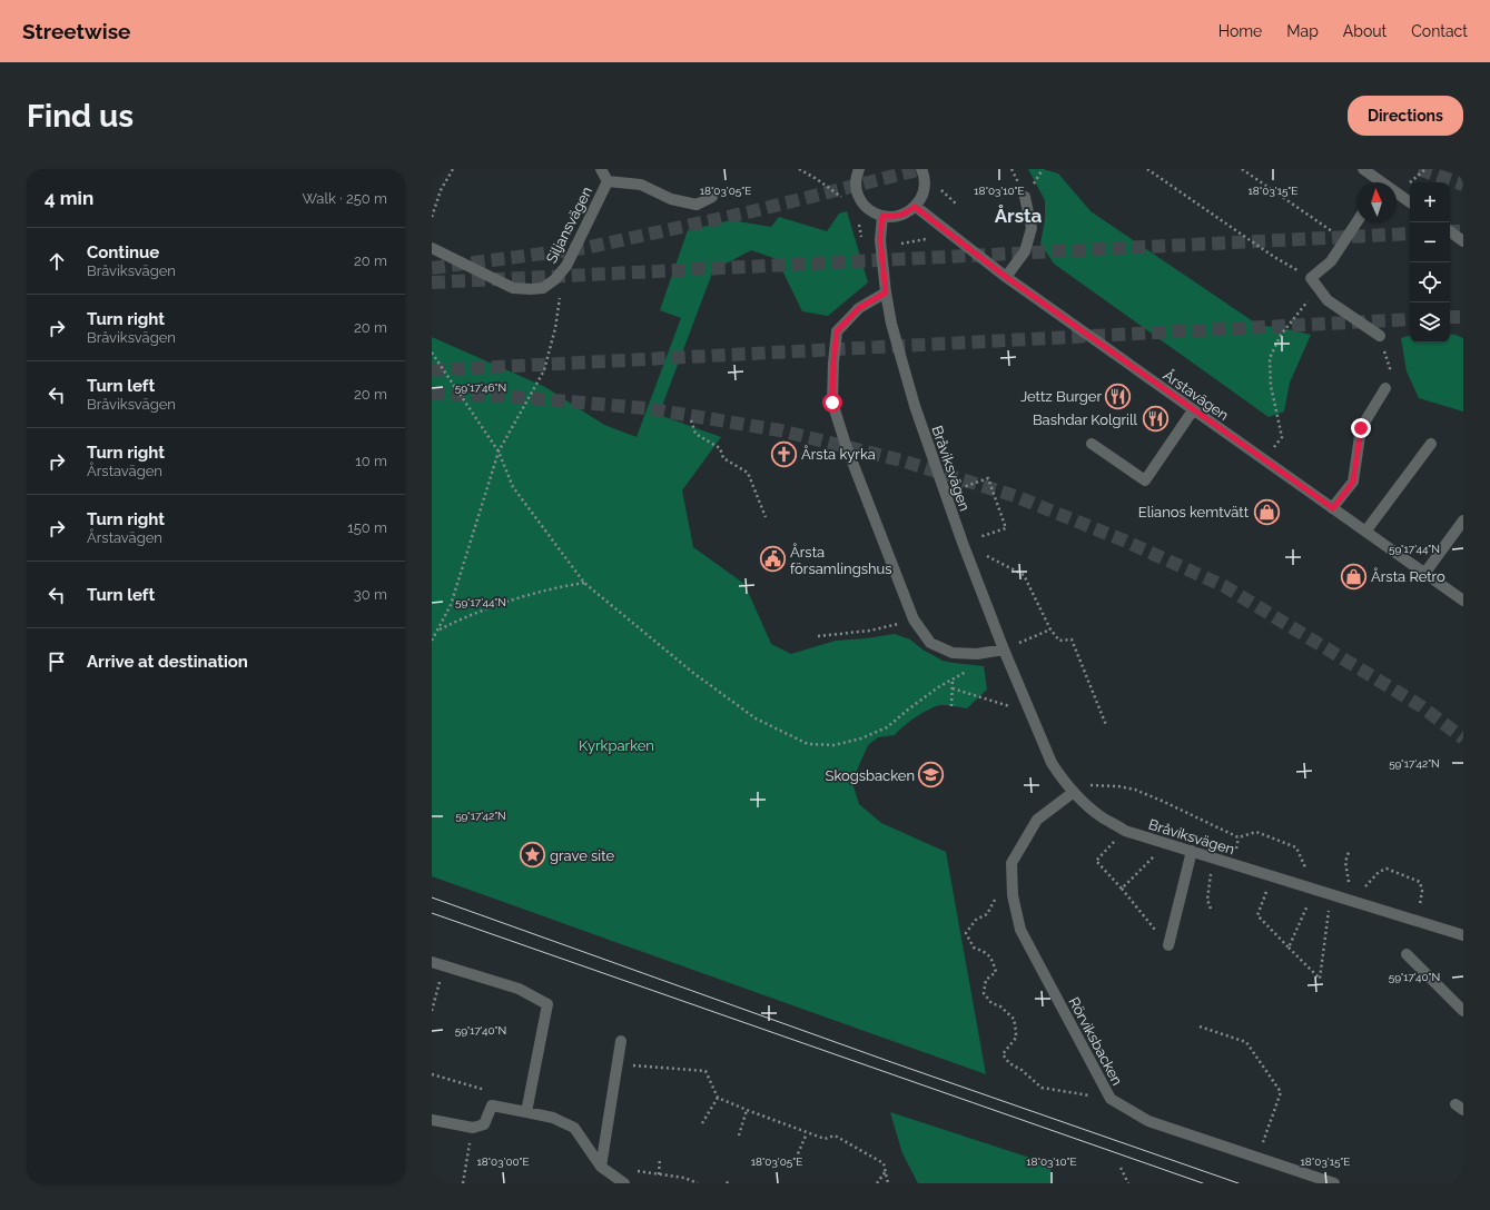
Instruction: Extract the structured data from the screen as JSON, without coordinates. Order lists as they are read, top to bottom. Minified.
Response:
{"streets":{"street":["Siljansvägen","Årstavägen","Bråviksvägen","Rörviksbacken"]},"crossings":[["Bråviksvägen","Rörviksbacken"]],"districts":["Årsta"],"parks":["Kyrkparken"],"places":{"restaurant":["Jettz Burger","Bashdar Kolgrill"],"church":["Årsta kyrka"],"shop":["Elianos kemtvätt","Årsta Retro"],"public building":["Årsta församlingshus"],"school or university":["Skogsbacken"],"place":["grave site"]},"north":"top","page":{"header":"Streetwise","nav":["Home","Map","About","Contact"],"buttons":"Directions","title":"Find us","heading":["4 min","Walk · 250 m"],"map_buttons":["+","−"],"list":[["Continue","Bråviksvägen","20 m"],["Turn right","Bråviksvägen","20 m"],["Turn left","Bråviksvägen","20 m"],["Turn right","Årstavägen","10 m"],["Turn right","Årstavägen","150 m"],["Turn left","30 m"],"Arrive at destination"]},"coordinates":["18°03'05\"E","18°03'10\"E","18°03'15\"E","59°17'46\"N","59°17'44\"N","59°17'42\"N","59°17'40\"N","18°03'00\"E"]}
